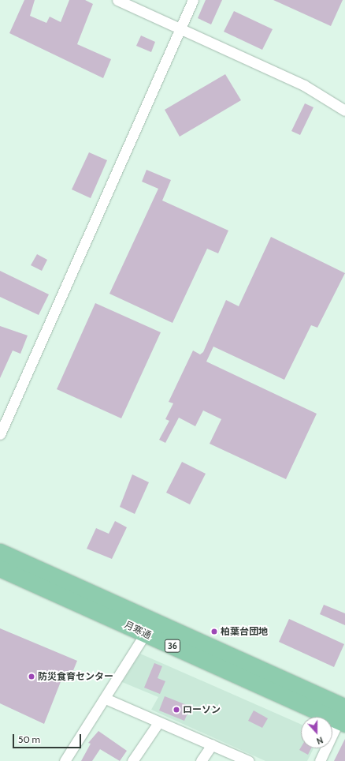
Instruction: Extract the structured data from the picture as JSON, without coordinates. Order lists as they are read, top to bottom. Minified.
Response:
{"streets":{"highway":["月寒通","36"]},"places":["柏葉台団地","防災食育センター","ローソン"],"scale_bar":"50 m","north":"bottom"}
